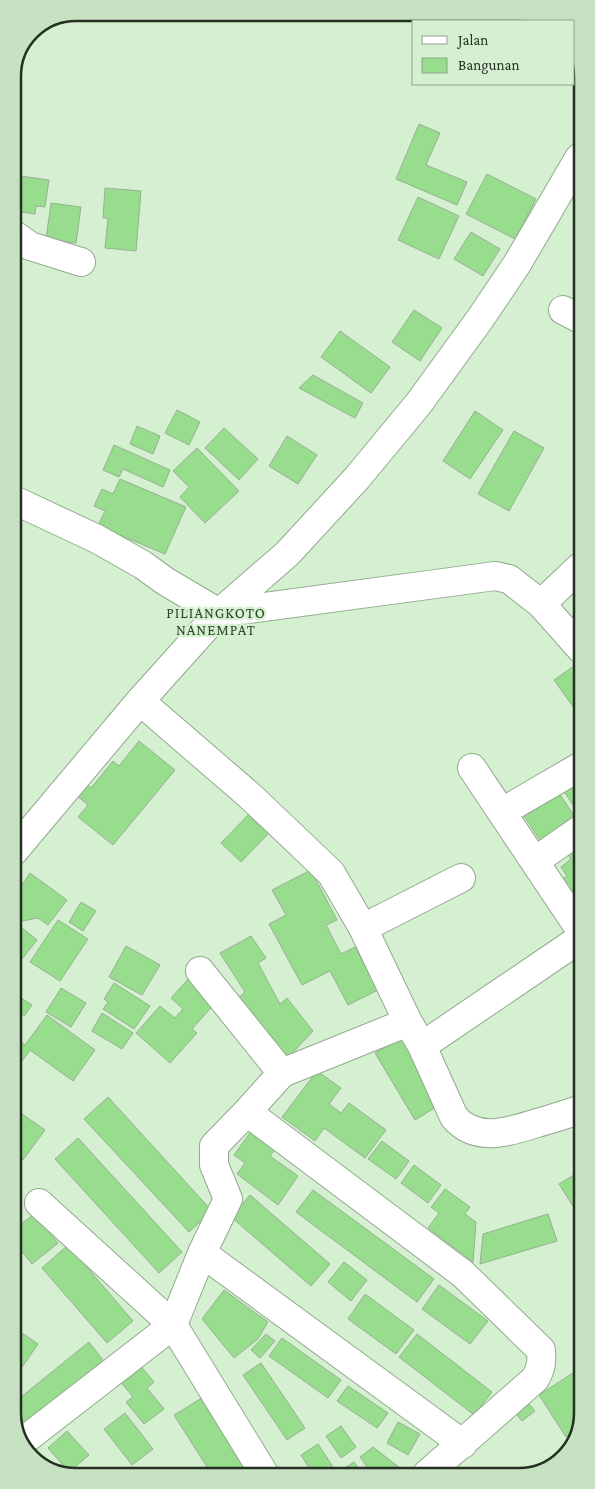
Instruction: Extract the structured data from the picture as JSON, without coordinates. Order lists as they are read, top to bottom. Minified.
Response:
{"districts":["PILIANGKOTO NANEMPAT"],"legend":["Jalan","Bangunan"]}
